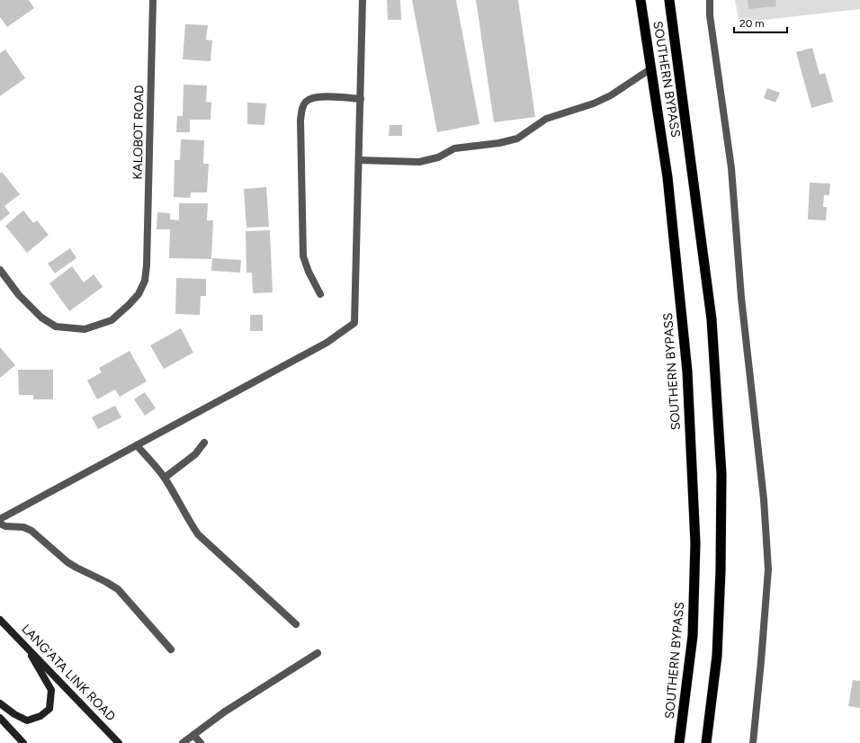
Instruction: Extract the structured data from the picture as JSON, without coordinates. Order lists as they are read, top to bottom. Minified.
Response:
{"streets":{"highway":["SOUTHERN BYPASS"],"main road":["LANG'ATA LINK ROAD"],"street":["KALOBOT ROAD"]},"scale_bar":"20 m"}
